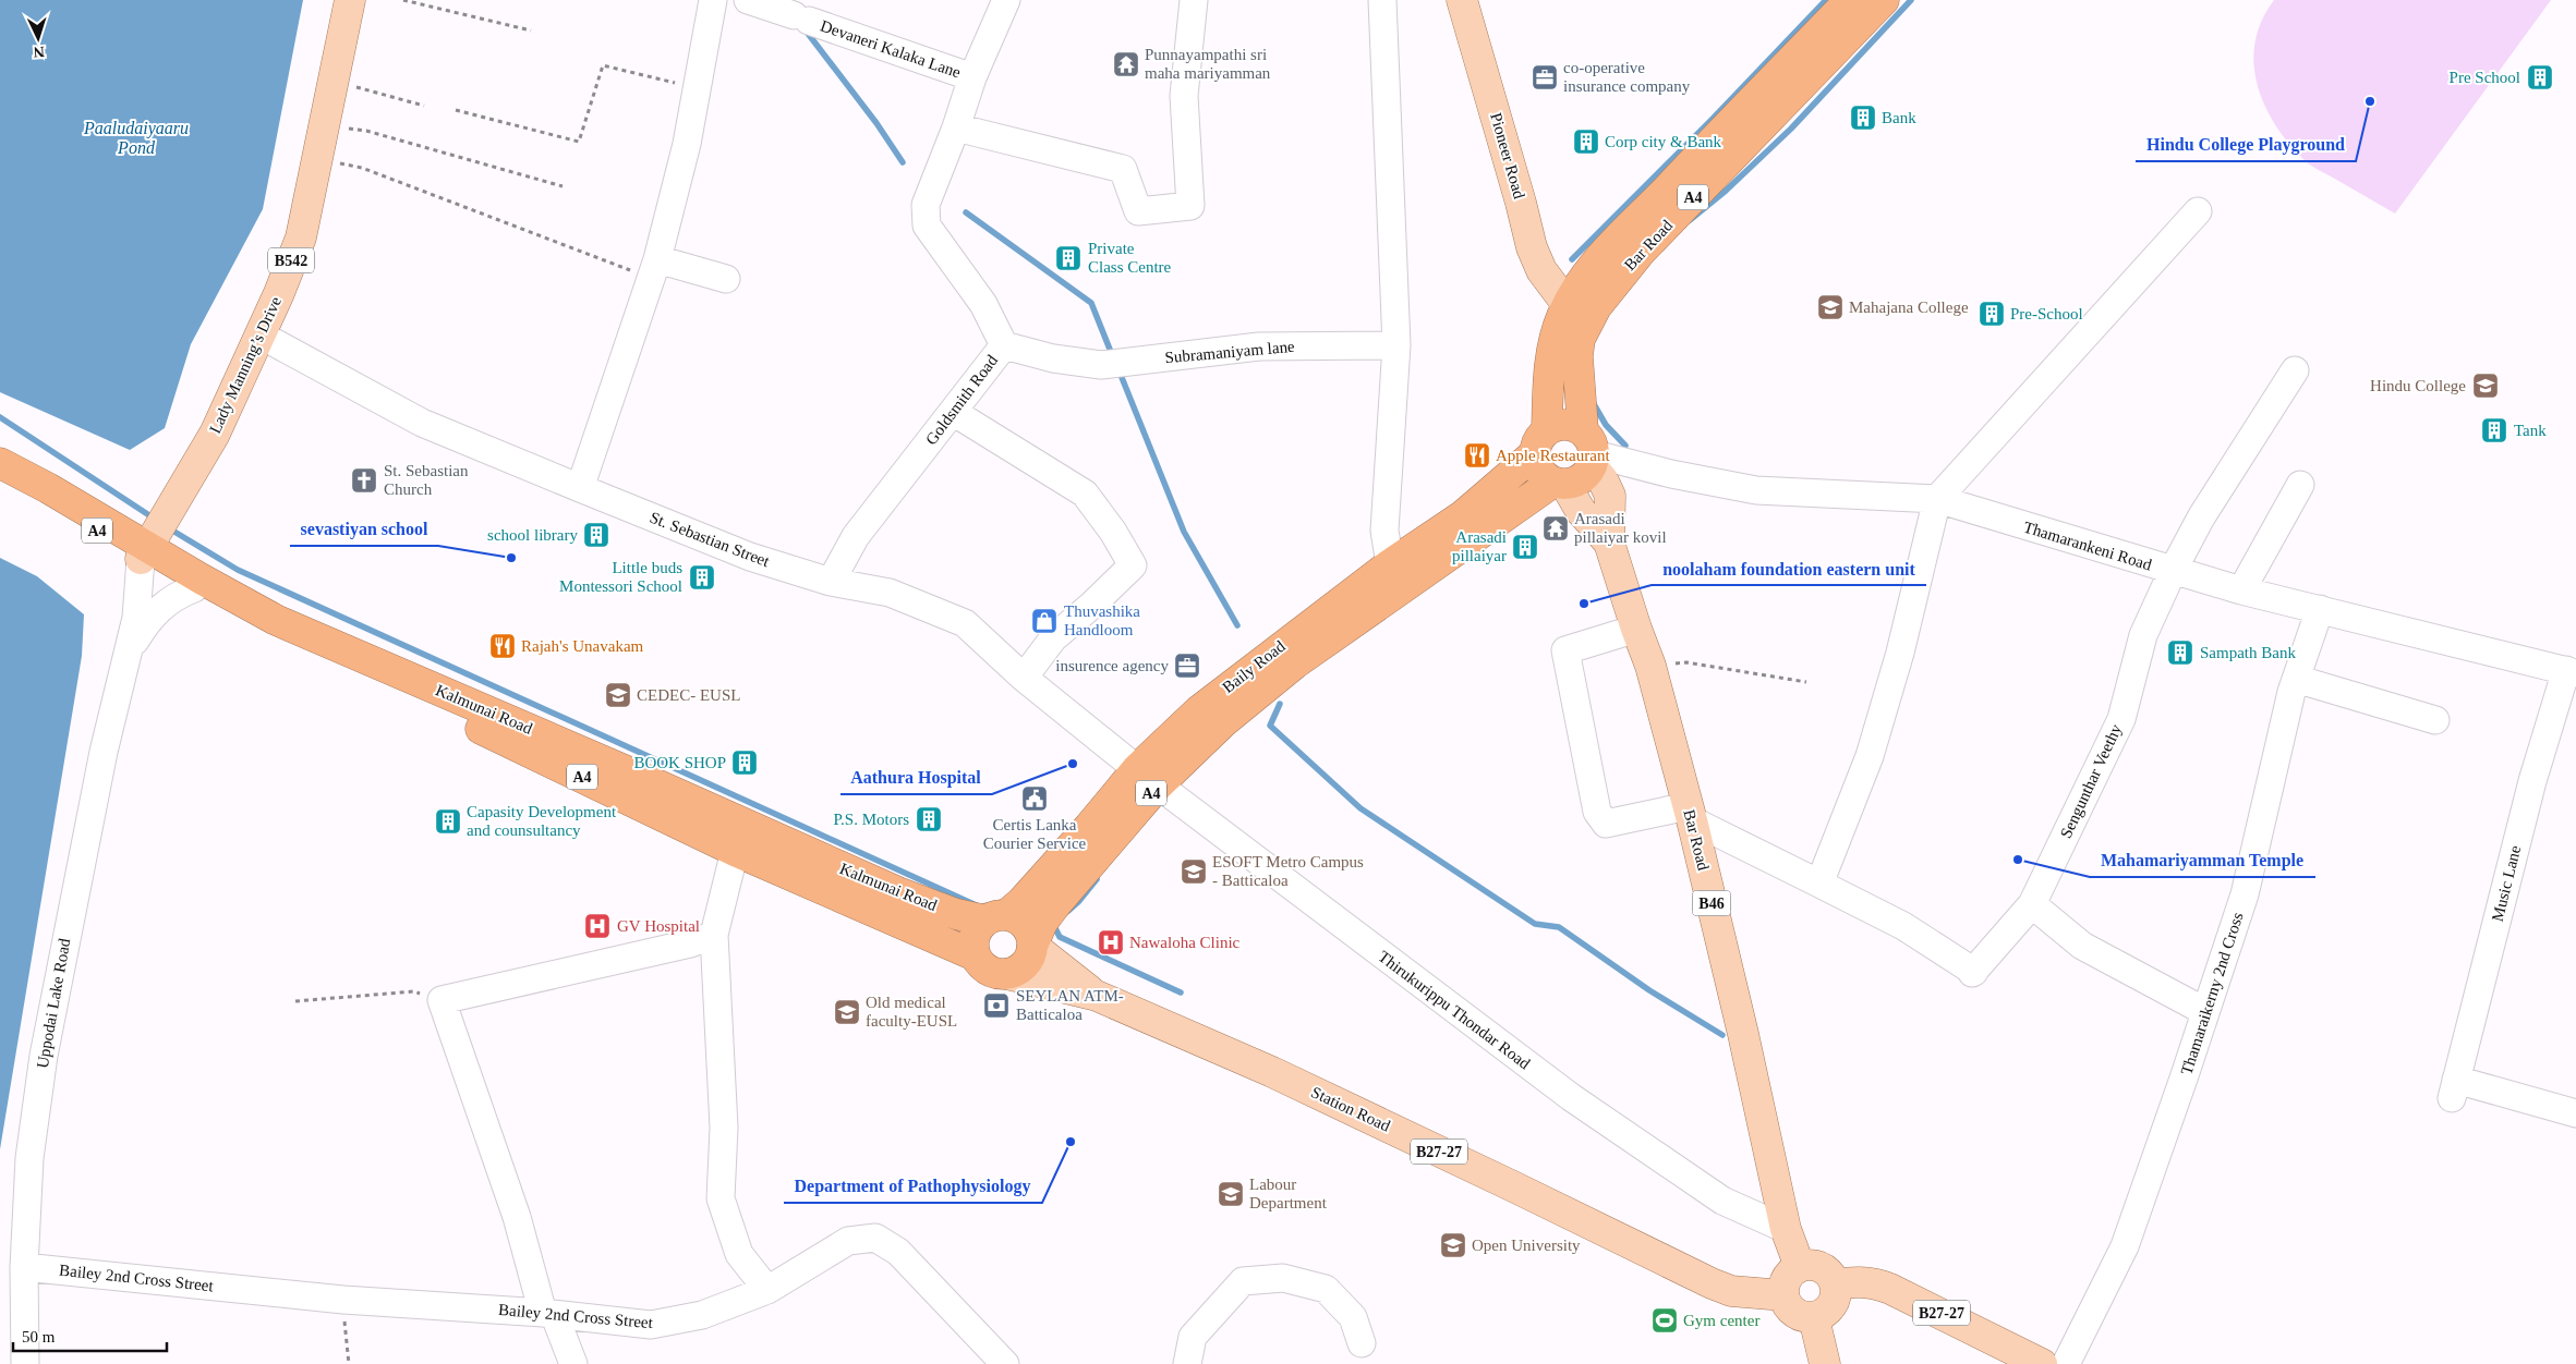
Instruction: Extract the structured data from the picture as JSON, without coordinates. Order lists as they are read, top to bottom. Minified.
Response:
{"streets":{"highway":["A4","Bar Road","Baily Road","Kalmunai Road"],"main road":["Pioneer Road","B542","Lady Manning’s Drive","B46","Station Road","B27-27"],"street":["Devaneri Kalaka Lane","Subramaniyam lane","Goldsmith Road","St. Sebastian Street","Thamarankeni Road","Sengunthar Veethy","Music Lane","Thamaraikerny 2nd Cross","Uppodai Lake Road","Thirukurippu Thondar Road","Bailey 2nd Cross Street"]},"crossings":[["Devaneri Kalaka Lane","Goldsmith Road"],["Pioneer Road","Bar Road"],["Bar Road","Thamarankeni Road"],["Bar Road","Baily Road"],["Bar Road","Sengunthar Veethy"],["Bar Road","Thirukurippu Thondar Road"],["Bar Road","Station Road"],["Bar Road","B27-27"],["Subramaniyam lane","Goldsmith Road"],["Lady Manning’s Drive","St. Sebastian Street"],["Lady Manning’s Drive","Kalmunai Road"],["Lady Manning’s Drive","Uppodai Lake Road"],["Goldsmith Road","St. Sebastian Street"],["St. Sebastian Street","Baily Road"],["St. Sebastian Street","Thirukurippu Thondar Road"],["Thamarankeni Road","Baily Road"],["Thamarankeni Road","Sengunthar Veethy"],["Thamarankeni Road","Music Lane"],["Thamarankeni Road","Thamaraikerny 2nd Cross"],["Baily Road","Kalmunai Road"],["Baily Road","Thirukurippu Thondar Road"],["Baily Road","Station Road"],["Kalmunai Road","Uppodai Lake Road"],["Kalmunai Road","Station Road"],["Uppodai Lake Road","Bailey 2nd Cross Street"],["Station Road","B27-27"]],"water":["Paaludaiyaaru Pond"],"places":{"temple":["Punnayampathi sri maha mariyamman","Arasadi pillaiyar kovil"],"office":["co-operative insurance company","insurence agency"],"building":["Pre School","Bank","Corp city & Bank","Private Class Centre","Pre-School","Tank","school library","Arasadi pillaiyar","Little buds Montessori School","Sampath Bank","BOOK SHOP","P.S. Motors","Capasity Development and counsultancy"],"other":["Hindu College Playground","sevastiyan school","noolaham foundation eastern unit","Aathura Hospital","Mahamariyamman Temple","Department of Pathophysiology"],"school or university":["Mahajana College","Hindu College","CEDEC- EUSL","ESOFT Metro Campus - Batticaloa","Old medical faculty-EUSL","Labour Department","Open University"],"restaurant":["Apple Restaurant","Rajah's Unavakam"],"church":["St. Sebastian Church"],"shop":["Thuvashika Handloom"],"public building":["Certis Lanka Courier Service"],"hospital":["GV Hospital","Nawaloha Clinic"],"bank":["SEYLAN ATM- Batticaloa"],"sports":["Gym center"]},"scale_bar":"50 m","north":"bottom"}
